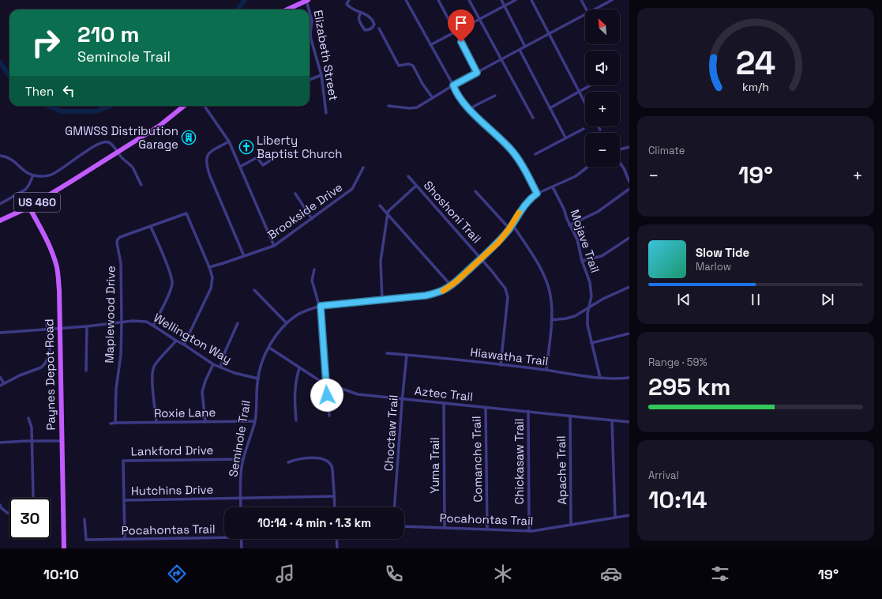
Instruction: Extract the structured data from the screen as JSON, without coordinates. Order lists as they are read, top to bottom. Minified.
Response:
{"streets":{"main road":["US 460","Paynes Depot Road"],"street":["Elizabeth Street","Brookside Drive","Shoshoni Trail","Mojave Trail","Maplewood Drive","Wellington Way","Hiawatha Trail","Aztec Trail","Roxie Lane","Choctaw Trail","Seminole Trail","Lankford Drive","Comanche Trail","Chickasaw Trail","Yuma Trail","Apache Trail","Hutchins Drive","Pocahontas Trail"]},"crossings":[["US 460","Paynes Depot Road"],["Shoshoni Trail","Hiawatha Trail"],["Shoshoni Trail","Seminole Trail"],["Mojave Trail","Hiawatha Trail"],["Mojave Trail","Seminole Trail"],["Maplewood Drive","Wellington Way"],["Maplewood Drive","Roxie Lane"],["Wellington Way","Paynes Depot Road"],["Wellington Way","Seminole Trail"],["Hiawatha Trail","Choctaw Trail"],["Aztec Trail","Choctaw Trail"],["Aztec Trail","Seminole Trail"],["Aztec Trail","Comanche Trail"],["Aztec Trail","Chickasaw Trail"],["Aztec Trail","Yuma Trail"],["Aztec Trail","Apache Trail"],["Roxie Lane","Seminole Trail"],["Seminole Trail","Lankford Drive"],["Seminole Trail","Hutchins Drive"],["Lankford Drive","Hutchins Drive"],["Lankford Drive","Pocahontas Trail"],["Comanche Trail","Pocahontas Trail"],["Chickasaw Trail","Pocahontas Trail"],["Yuma Trail","Pocahontas Trail"],["Apache Trail","Pocahontas Trail"]],"places":{"building":["GMWSS Distribution Garage"],"church":["Liberty Baptist Church"]},"north":"top left","page":{"map_buttons":["+","−"],"turn":["210 m","Seminole Trail"],"then":"Then","tile":["Climate",["Range · 59%","295 km"],["Arrival","10:14"]],"heat":["−","19°","+"],"song":["Slow Tide","Marlow"],"limit":"30","trip":"10:14 · 4 min · 1.3 km","tabs":["10:10","19°"],"gauge":["24","km/h"]}}
